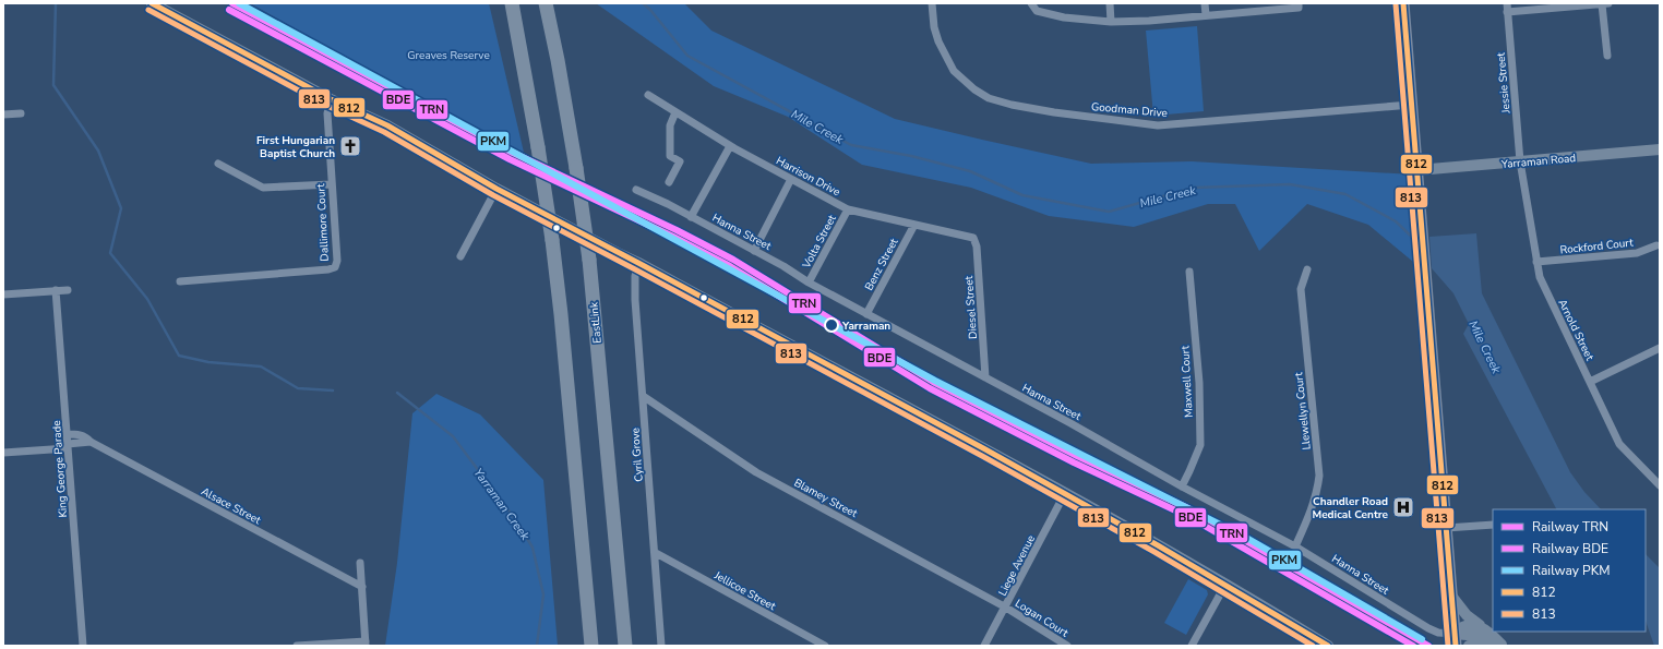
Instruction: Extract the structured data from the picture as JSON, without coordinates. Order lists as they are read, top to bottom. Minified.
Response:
{"streets":{"highway":["EastLink"],"main road":["Yarraman Road"],"street":["Jessie Street","Goodman Drive","Harrison Drive","Dallimore Court","Hanna Street","Volta Street","Rockford Court","Benz Street","Diesel Street","Arnold Street","Maxwell Court","Llewellyn Court","Cyril Grove","King George Parade","Blamey Street","Alsace Street","Liege Avenue","Jellicoe Street","Logan Court"]},"crossings":[["Jessie Street","Yarraman Road"],["Jessie Street","Arnold Street"],["Yarraman Road","Arnold Street"],["Harrison Drive","Volta Street"],["Harrison Drive","Benz Street"],["Harrison Drive","Diesel Street"],["Hanna Street","Volta Street"],["Hanna Street","Benz Street"],["Hanna Street","Diesel Street"],["Hanna Street","Maxwell Court"],["Hanna Street","Llewellyn Court"],["Rockford Court","Arnold Street"],["Cyril Grove","Blamey Street"],["Cyril Grove","Jellicoe Street"],["King George Parade","Alsace Street"],["Blamey Street","Liege Avenue"],["Blamey Street","Logan Court"],["Liege Avenue","Logan Court"]],"water":["Mile Creek","Yarraman Creek"],"parks":["Greaves Reserve"],"places":{"church":["First Hungarian Baptist Church"],"other":["Yarraman"],"hospital":["Chandler Road Medical Centre"]},"lines":["rail line TRN","rail line PKM","transit line 812","transit line 813","rail line BDE"],"legend":["Railway TRN","Railway BDE","Railway PKM","812","813"]}
